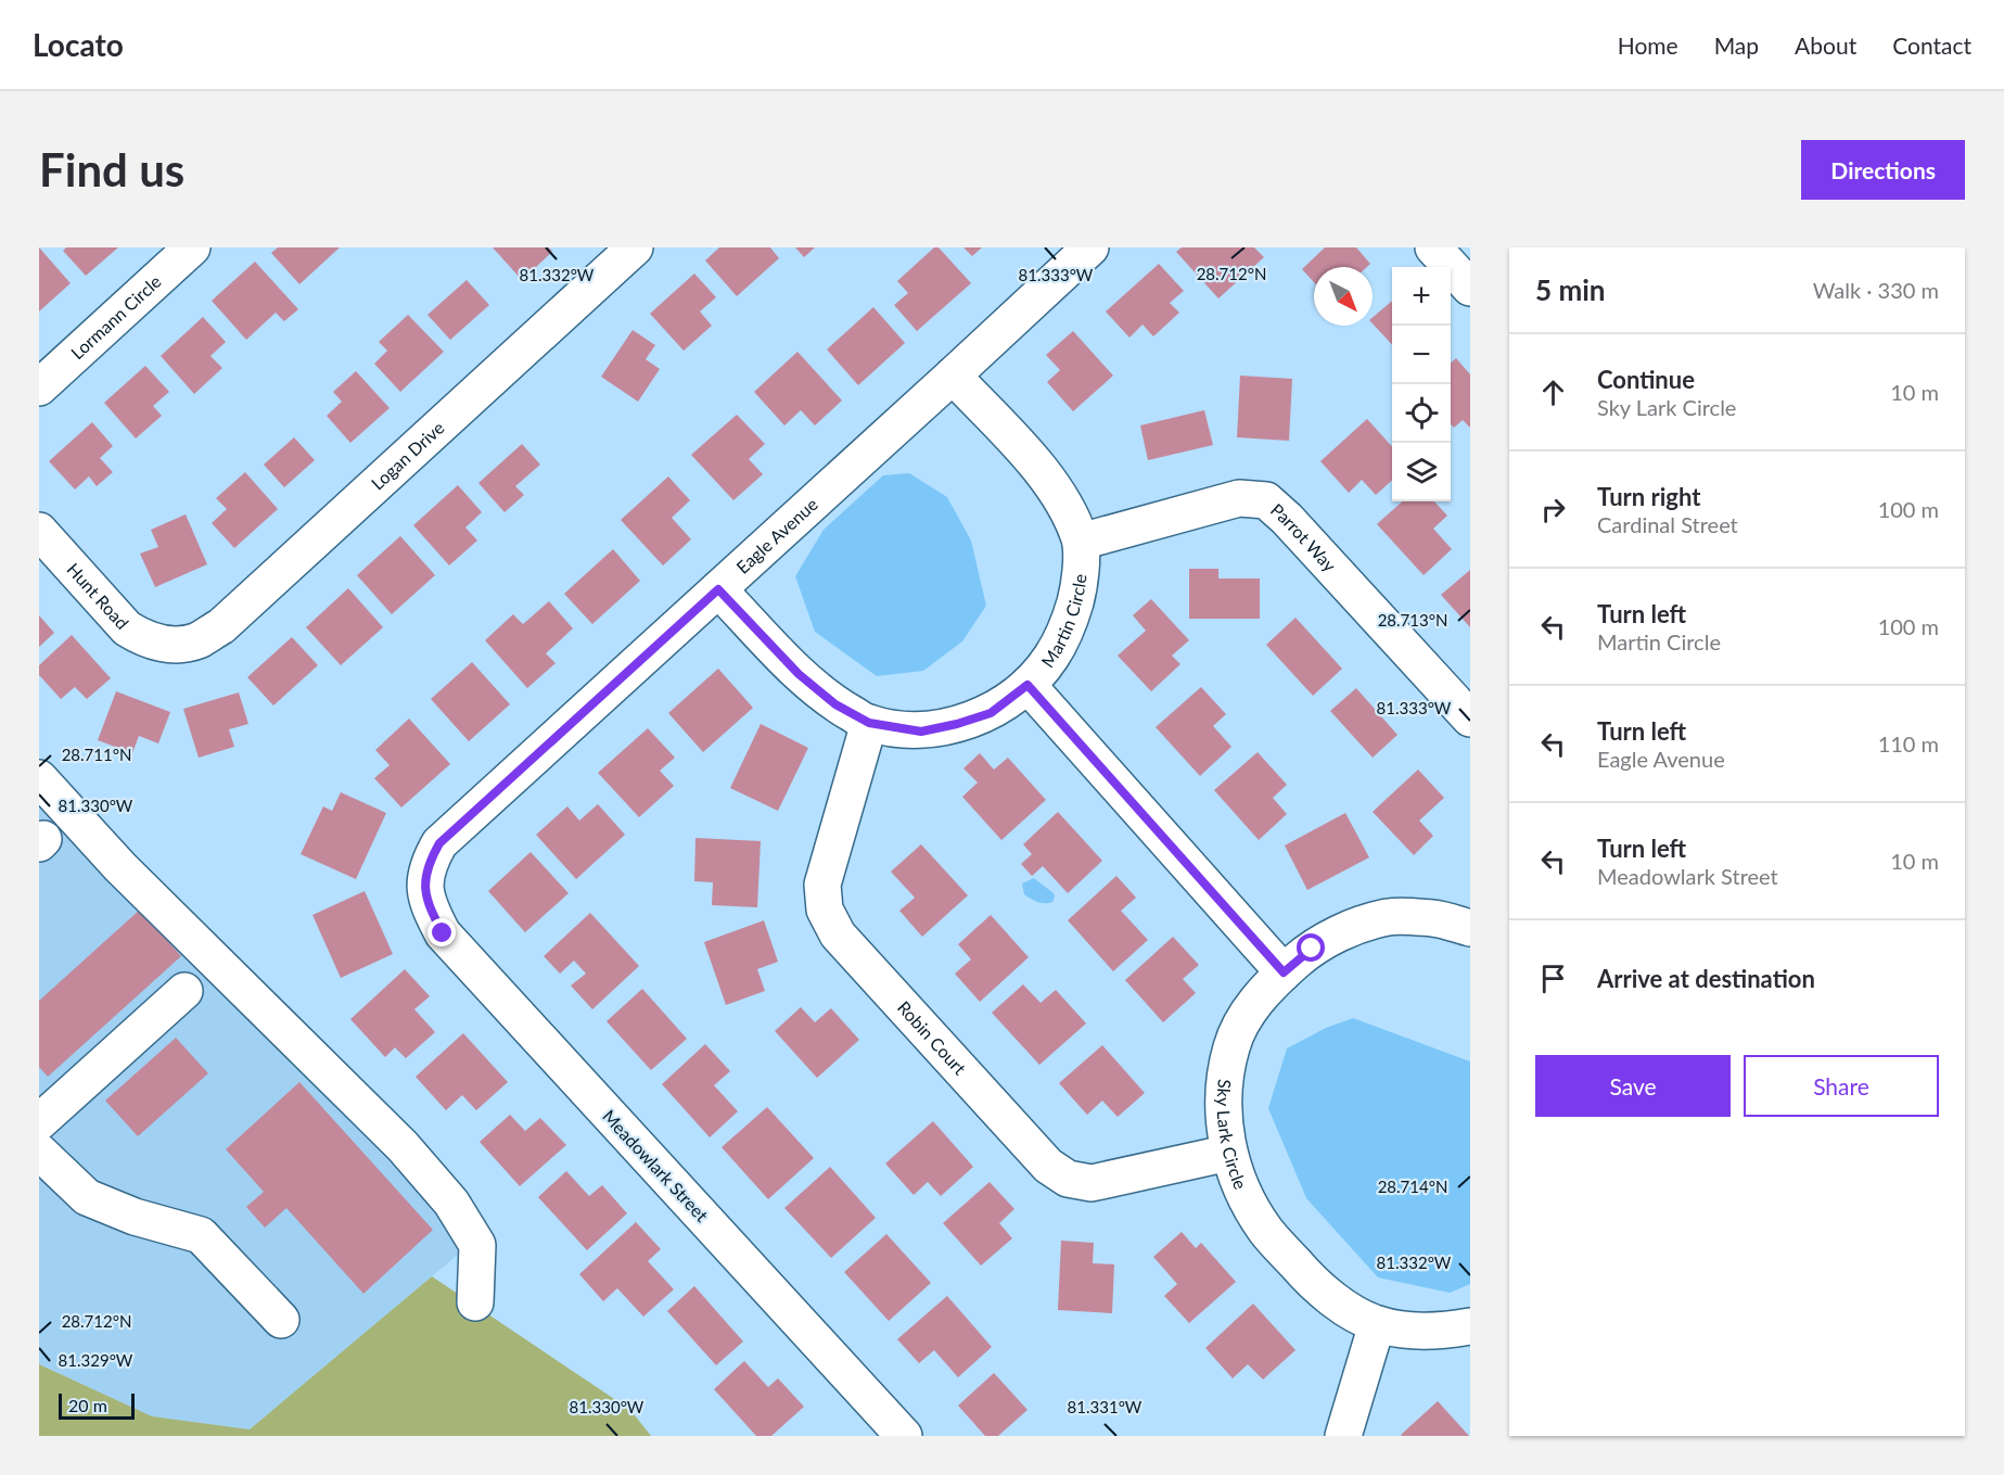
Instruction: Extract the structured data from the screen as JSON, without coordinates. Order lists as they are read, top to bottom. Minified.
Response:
{"streets":{"street":["Lormann Circle","Logan Drive","Eagle Avenue","Parrot Way","Hunt Road","Martin Circle","Robin Court","Sky Lark Circle","Meadowlark Street"]},"crossings":[["Logan Drive","Hunt Road"],["Eagle Avenue","Martin Circle"],["Eagle Avenue","Meadowlark Street"],["Parrot Way","Martin Circle"],["Martin Circle","Robin Court"],["Robin Court","Sky Lark Circle"]],"scale_bar":"20 m","north":"bottom right","page":{"header":"Locato","nav":["Home","Map","About","Contact"],"buttons":["Directions",["Save","Share"]],"title":"Find us","heading":["5 min","Walk · 330 m"],"map_buttons":["+","−"],"list":[["Continue","Sky Lark Circle","10 m"],["Turn right","Cardinal Street","100 m"],["Turn left","Martin Circle","100 m"],["Turn left","Eagle Avenue","110 m"],["Turn left","Meadowlark Street","10 m"],"Arrive at destination"],"scale":"20 m"},"coordinates":["28.712°N","81.332°W","81.333°W","28.713°N","28.711°N","81.330°W","28.714°N","81.329°W","81.331°W"]}
